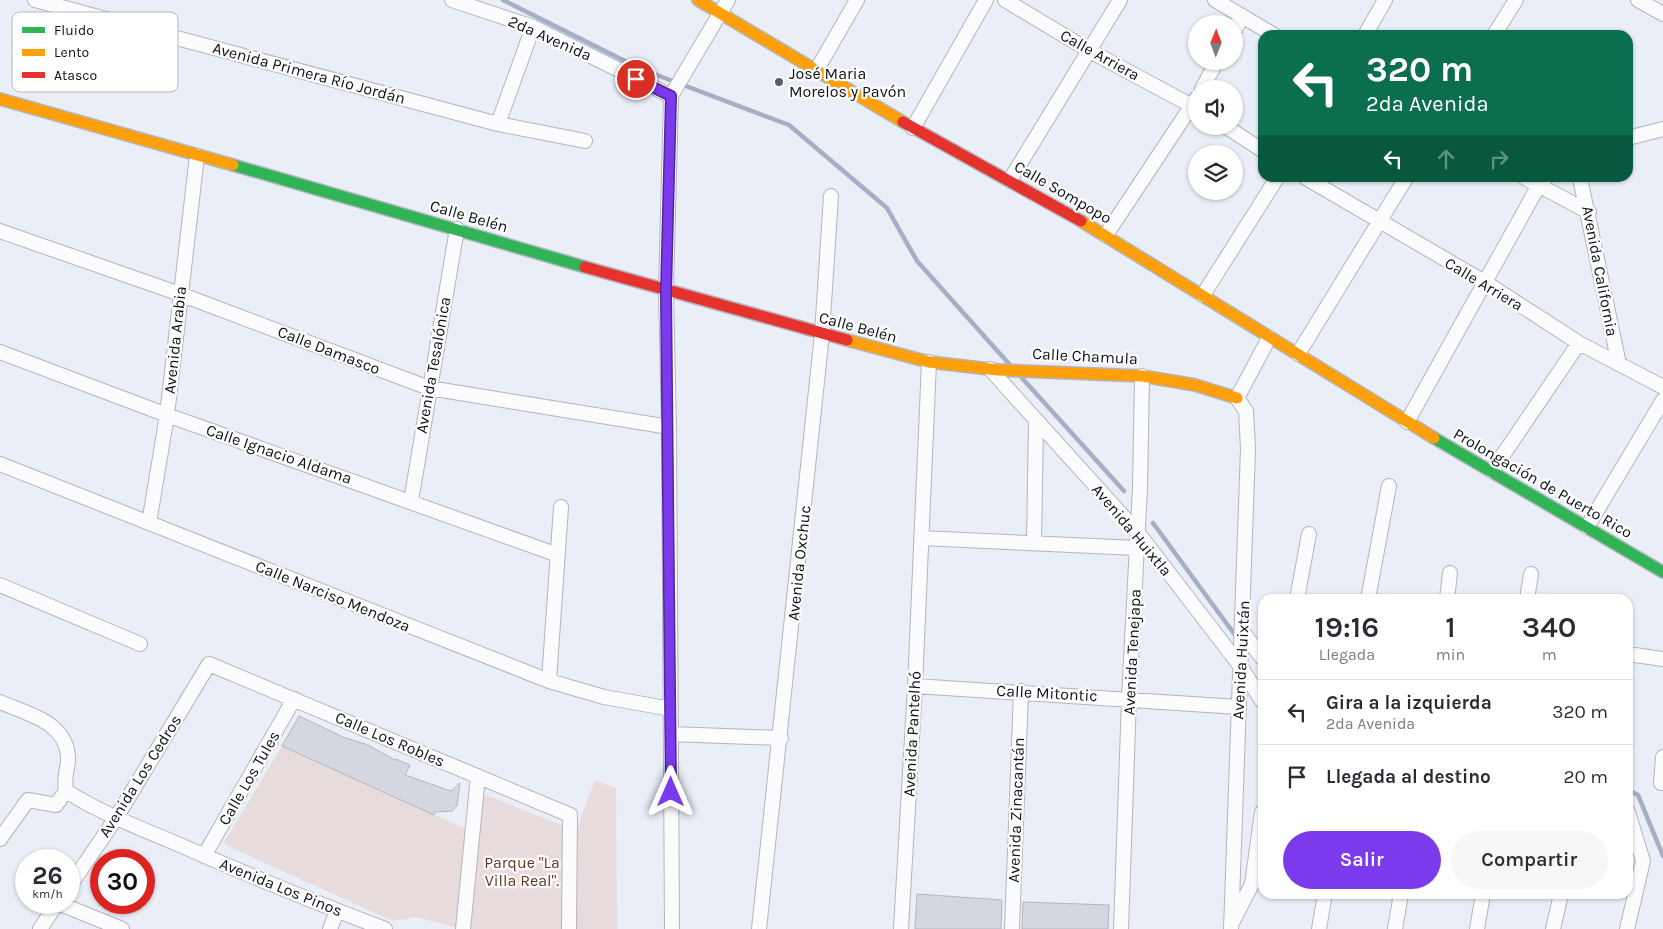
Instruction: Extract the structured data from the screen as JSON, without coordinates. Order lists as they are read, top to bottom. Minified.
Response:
{"streets":{"street":["2da Avenida","Calle Arriera","Avenida Primera Río Jordán","Calle Sompopo","Calle Belén","Avenida California","Avenida Arabia","Calle Damasco","Calle Chamula","Avenida Tesalónica","Calle Ignacio Aldama","Prolongación de Puerto Rico","Avenida Huixtla","Avenida Oxchuc","Calle Narciso Mendoza","Avenida Tenejapa","Avenida Huixtán","Calle Mitontic","Avenida Pantelhó","Calle Los Robles","Avenida Los Cedros","Calle Los Tules","Avenida Zinacantán","Avenida Los Pinos"]},"crossings":[["Calle Arriera","Avenida California"],["Calle Sompopo","Prolongación de Puerto Rico"],["Calle Belén","Avenida Arabia"],["Calle Belén","Calle Chamula"],["Calle Belén","Avenida Tesalónica"],["Calle Belén","Avenida Oxchuc"],["Avenida Arabia","Calle Damasco"],["Avenida Arabia","Calle Ignacio Aldama"],["Avenida Arabia","Calle Narciso Mendoza"],["Calle Damasco","Avenida Tesalónica"],["Calle Chamula","Avenida Huixtla"],["Calle Chamula","Avenida Tenejapa"],["Calle Chamula","Avenida Huixtán"],["Avenida Tesalónica","Calle Ignacio Aldama"],["Avenida Huixtla","Avenida Tenejapa"],["Avenida Huixtla","Avenida Huixtán"],["Avenida Tenejapa","Calle Mitontic"],["Avenida Huixtán","Calle Mitontic"],["Calle Mitontic","Avenida Pantelhó"],["Calle Mitontic","Avenida Zinacantán"],["Calle Los Robles","Avenida Los Cedros"],["Calle Los Robles","Calle Los Tules"],["Avenida Los Cedros","Avenida Los Pinos"],["Calle Los Tules","Avenida Los Pinos"]],"parks":["Parque \"La Villa Real\"."],"places":["José Maria Morelos y Pavón"],"legend":["Fluido","Lento","Atasco"],"north":"top","page":{"turn":["320 m","2da Avenida"],"eta":["19:16","Llegada","1","min","340","m"],"list":[{"name":"Gira a la izquierda","note":"2da Avenida","value":"320 m"},{"name":"Llegada al destino","value":"20 m"}],"buttons":["Salir","Compartir"],"speed":"26 km/h","limit":"30"}}
